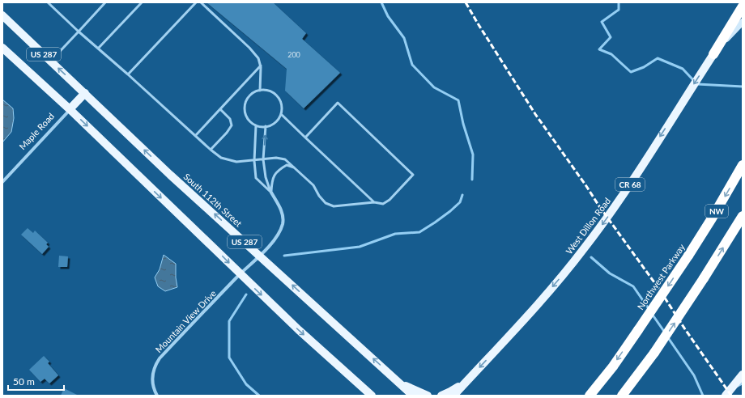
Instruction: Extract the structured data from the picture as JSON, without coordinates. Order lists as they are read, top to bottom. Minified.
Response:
{"streets":{"highway":["NW","Northwest Parkway"],"main road":["US 287","Maple Road","CR 68","South 112th Street","West Dillon Road"],"street":["Mountain View Drive"]},"crossings":[["US 287","Maple Road"],["US 287","Mountain View Drive"],["Maple Road","South 112th Street"],["South 112th Street","Mountain View Drive"]],"one_way":["West Dillon Road"],"house_numbers":["200"],"scale_bar":"50 m"}
